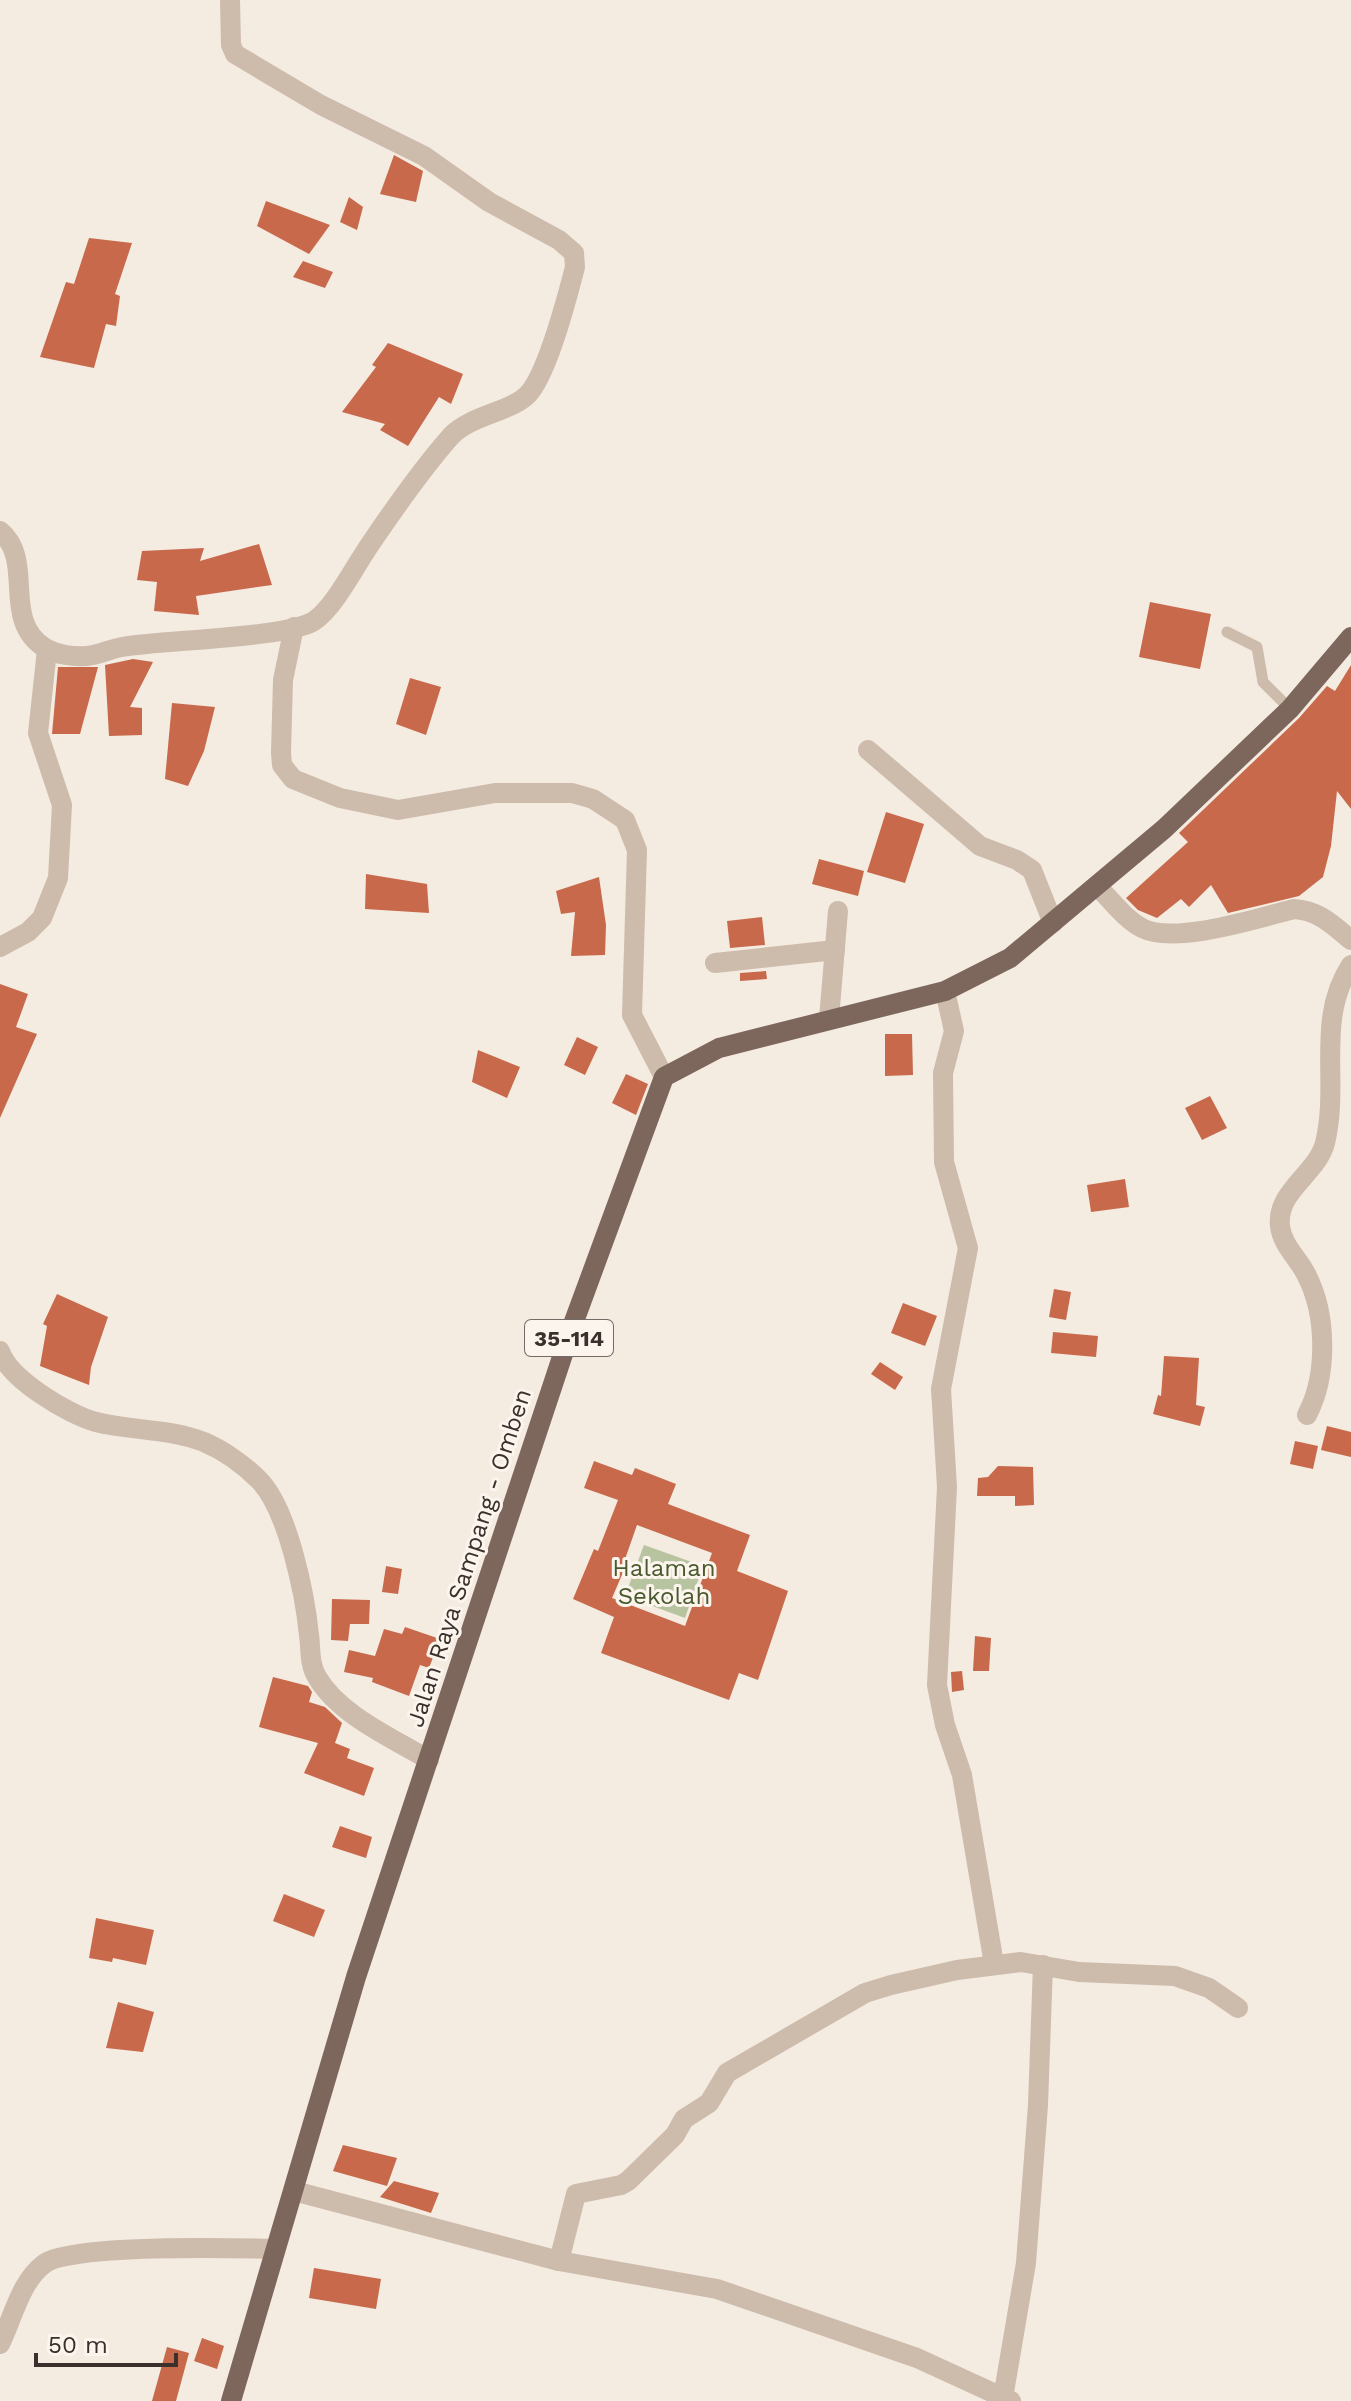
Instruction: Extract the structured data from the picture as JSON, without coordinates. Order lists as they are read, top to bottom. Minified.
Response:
{"streets":{"main road":["35-114","Jalan Raya Sampang - Omben"]},"parks":["Halaman Sekolah"],"scale_bar":"50 m"}
